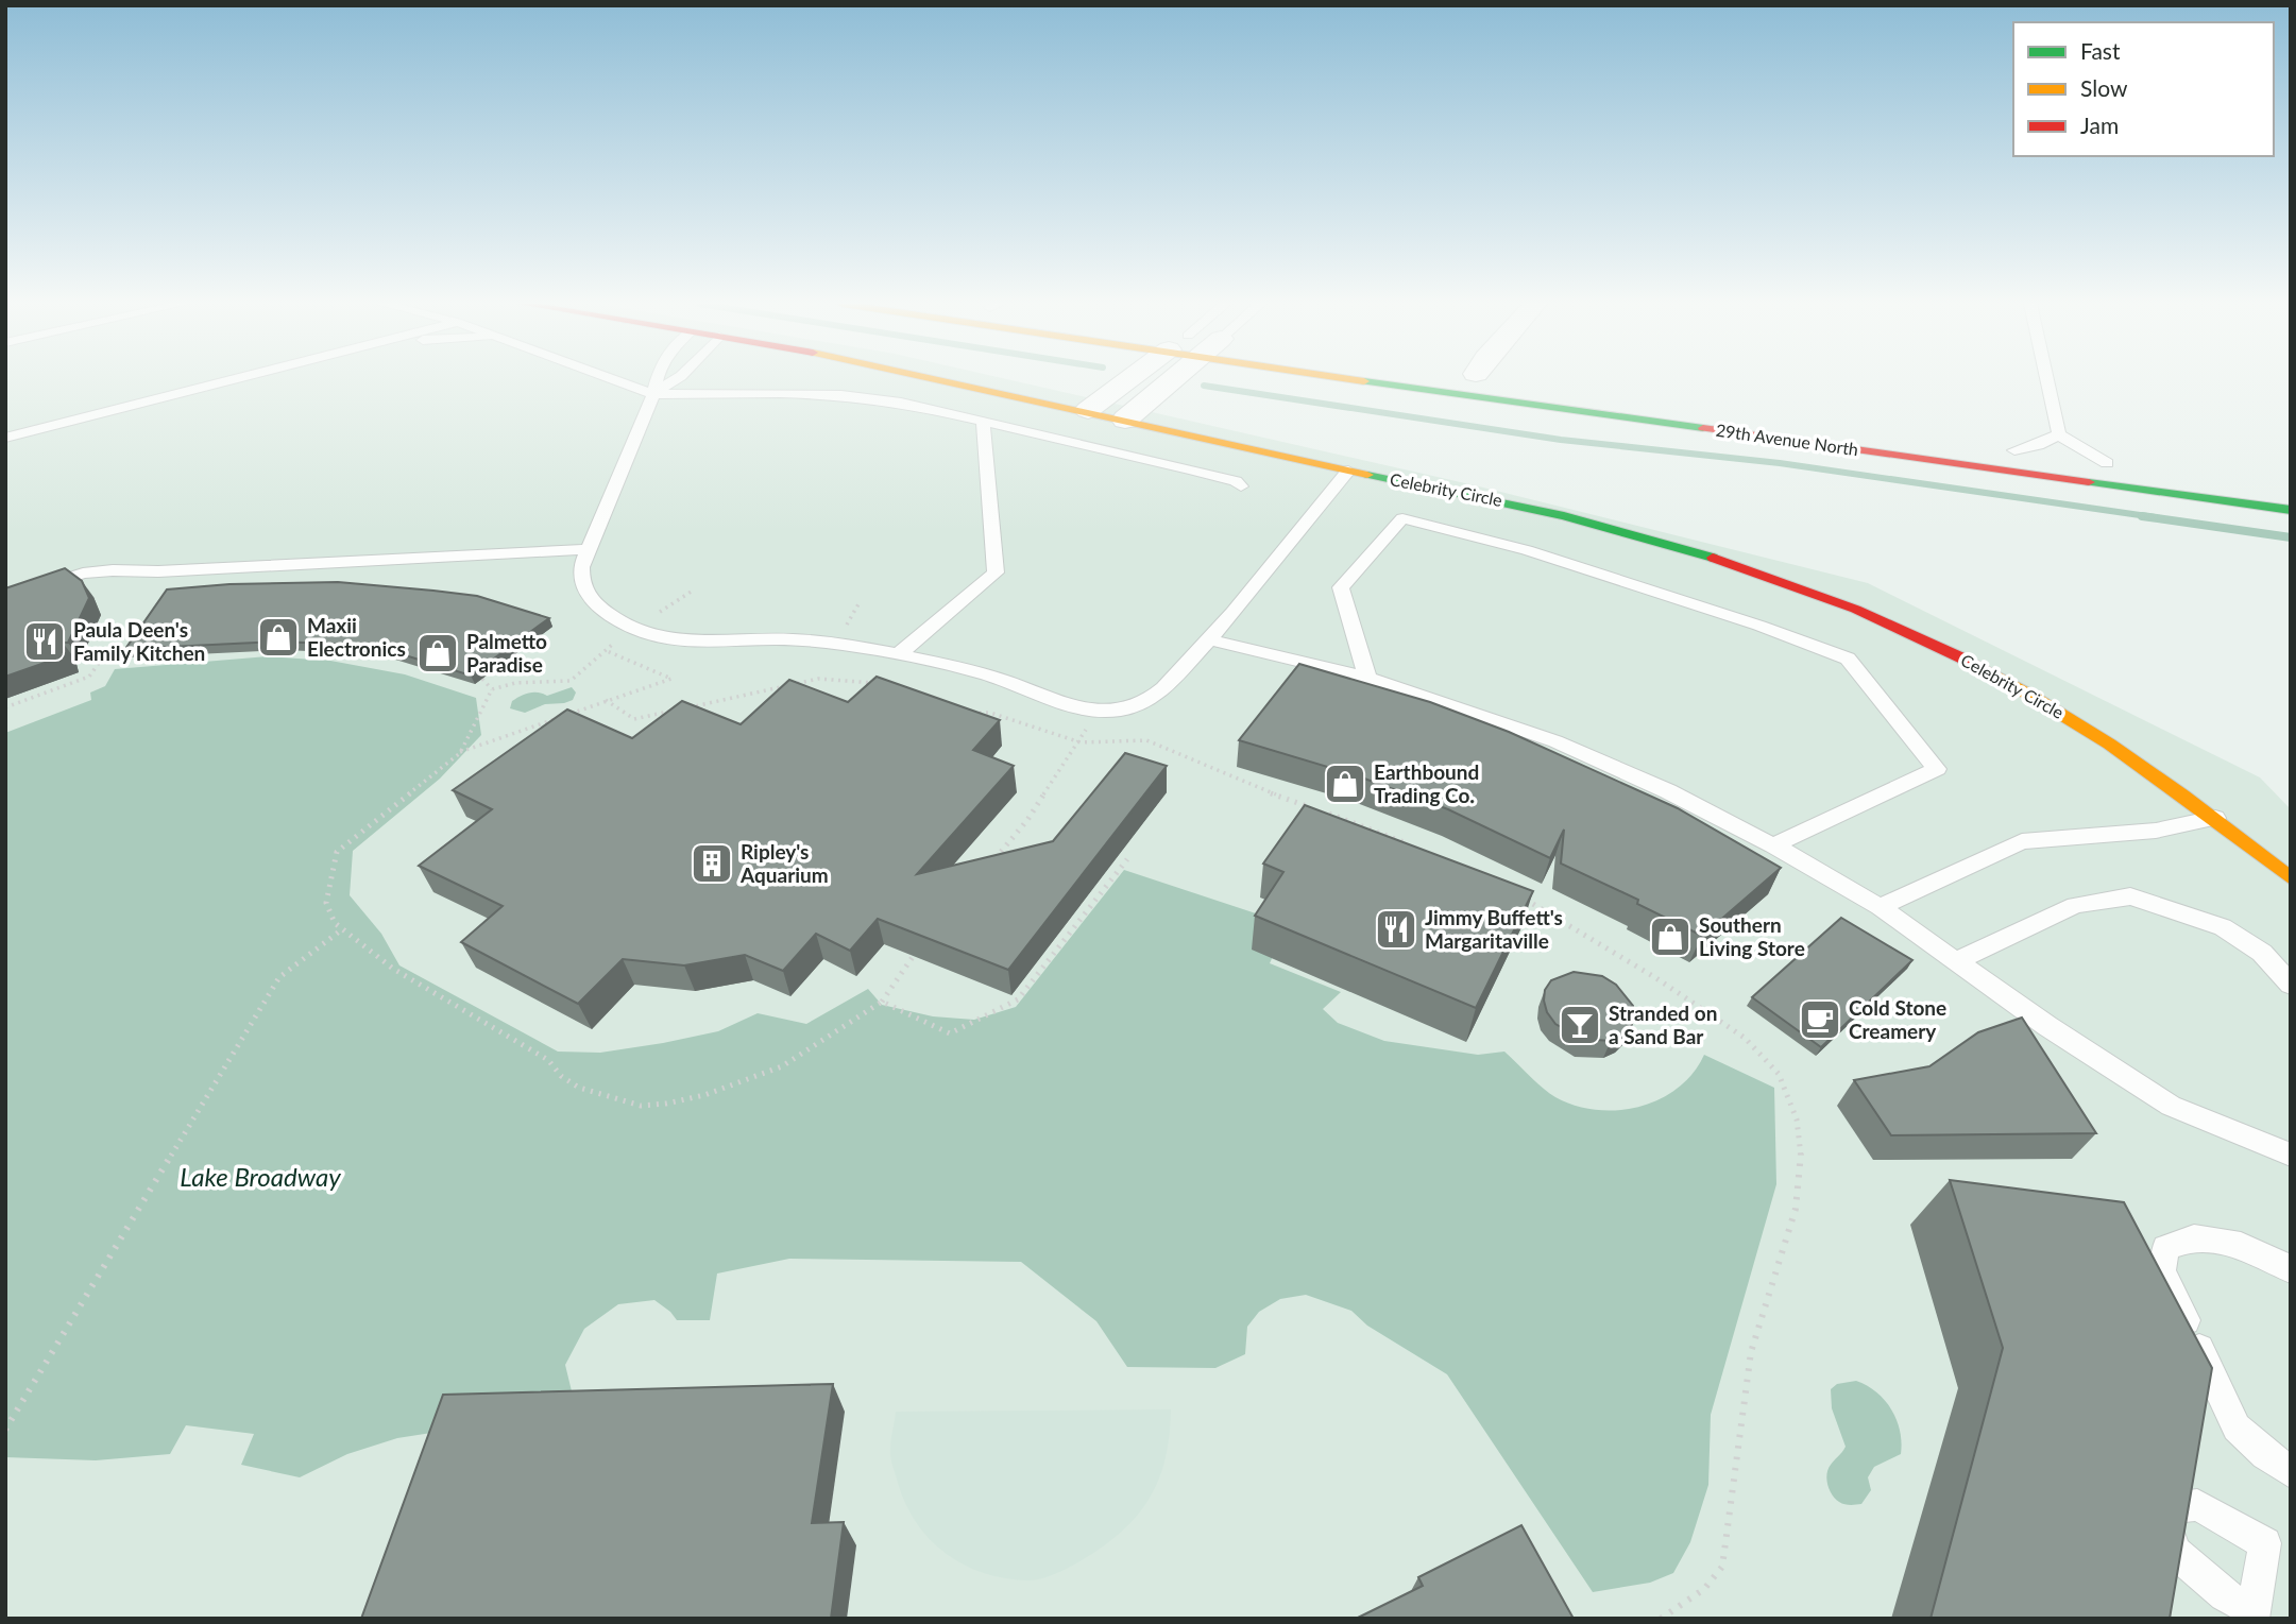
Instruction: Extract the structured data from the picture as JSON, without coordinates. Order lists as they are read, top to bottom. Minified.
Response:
{"streets":{"street":["29th Avenue North","Celebrity Circle"]},"water":["Lake Broadway"],"places":{"shop":["Maxii Electronics","Palmetto Paradise","Earthbound Trading Co.","Southern Living Store"],"restaurant":["Paula Deen's Family Kitchen","Jimmy Buffett's Margaritaville"],"building":["Ripley's Aquarium"],"cafe":["Cold Stone Creamery"],"bar":["Stranded on a Sand Bar"]},"legend":["Fast","Slow","Jam"]}
